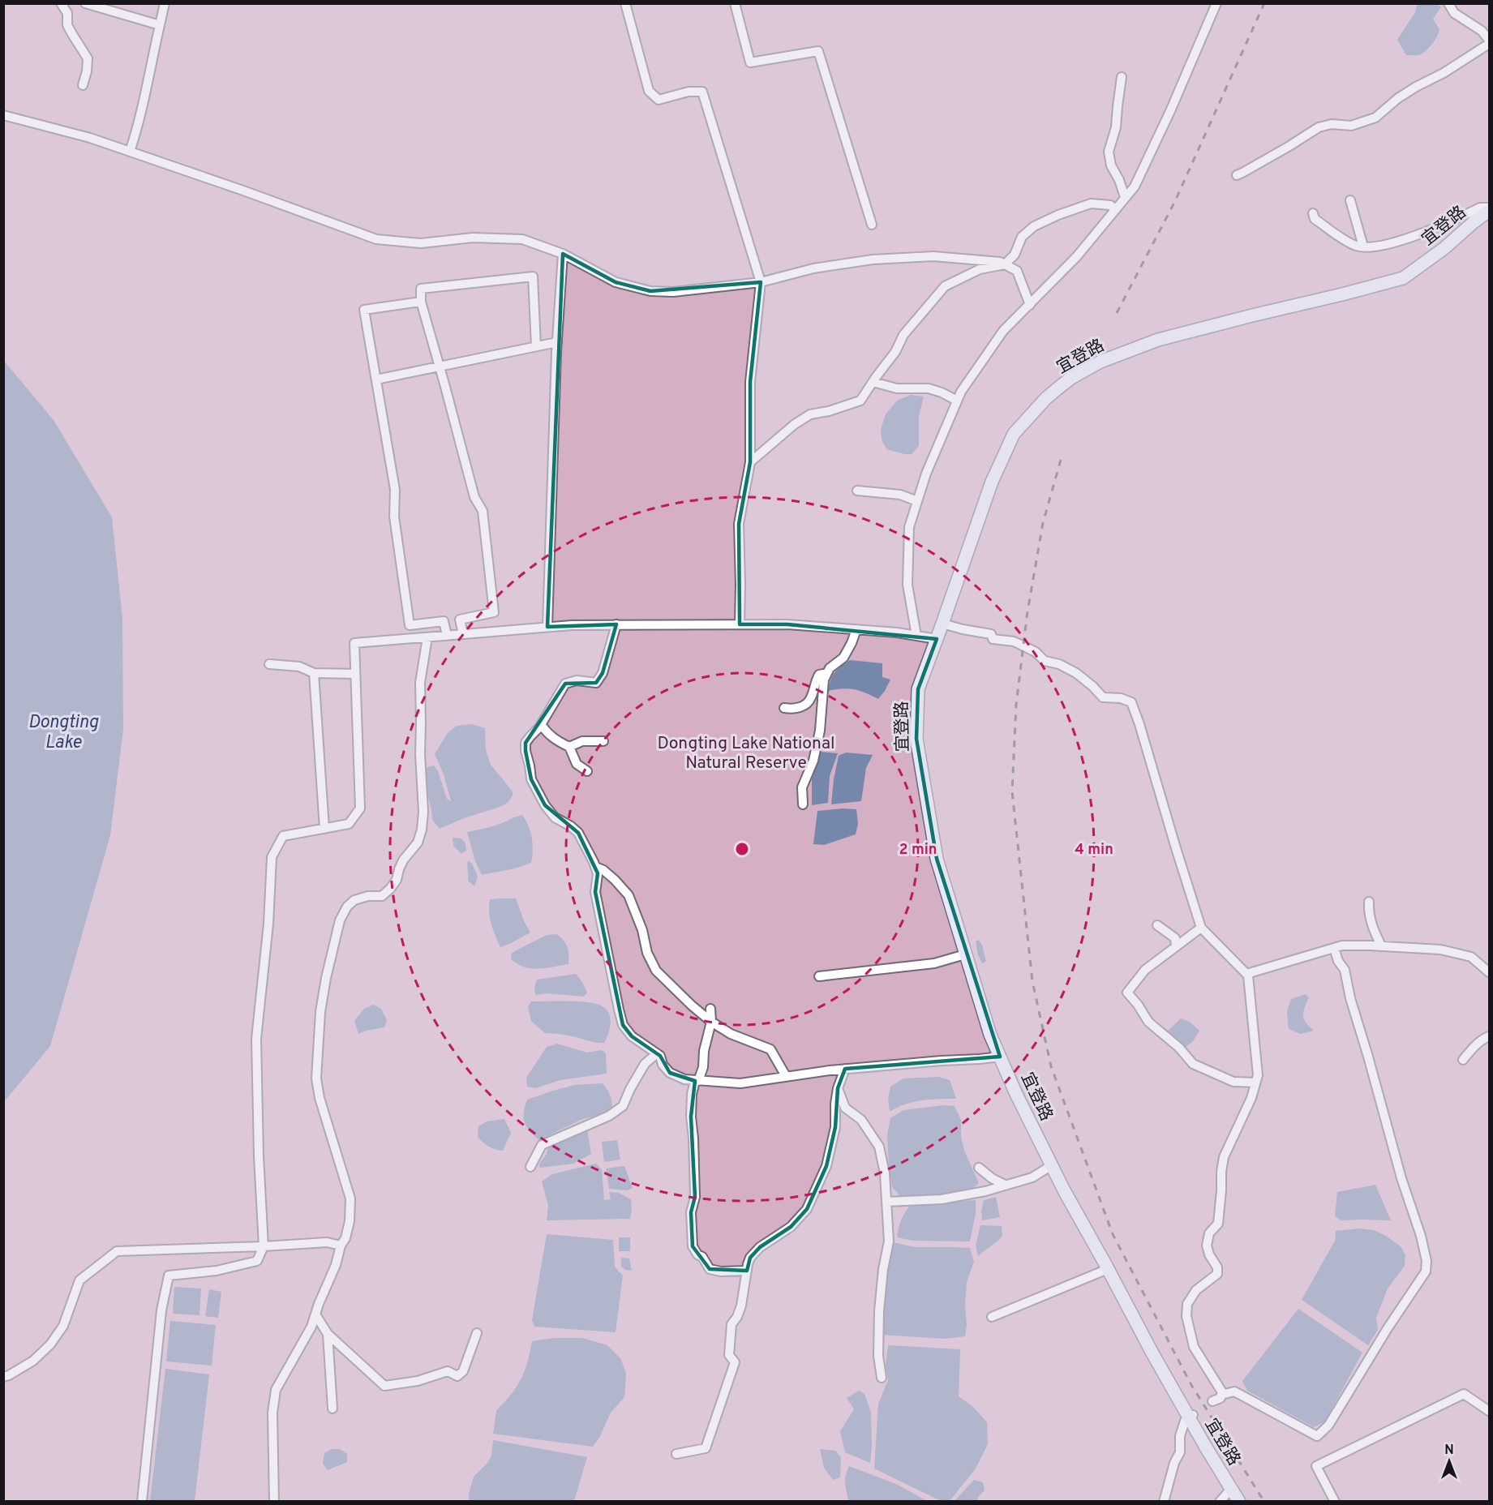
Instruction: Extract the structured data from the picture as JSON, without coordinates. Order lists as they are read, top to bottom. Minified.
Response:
{"streets":{"street":["宜登路"]},"water":["Dongting Lake"],"parks":["Dongting Lake National Natural Reserve"],"north":"top","rings":["2 min","4 min"]}
